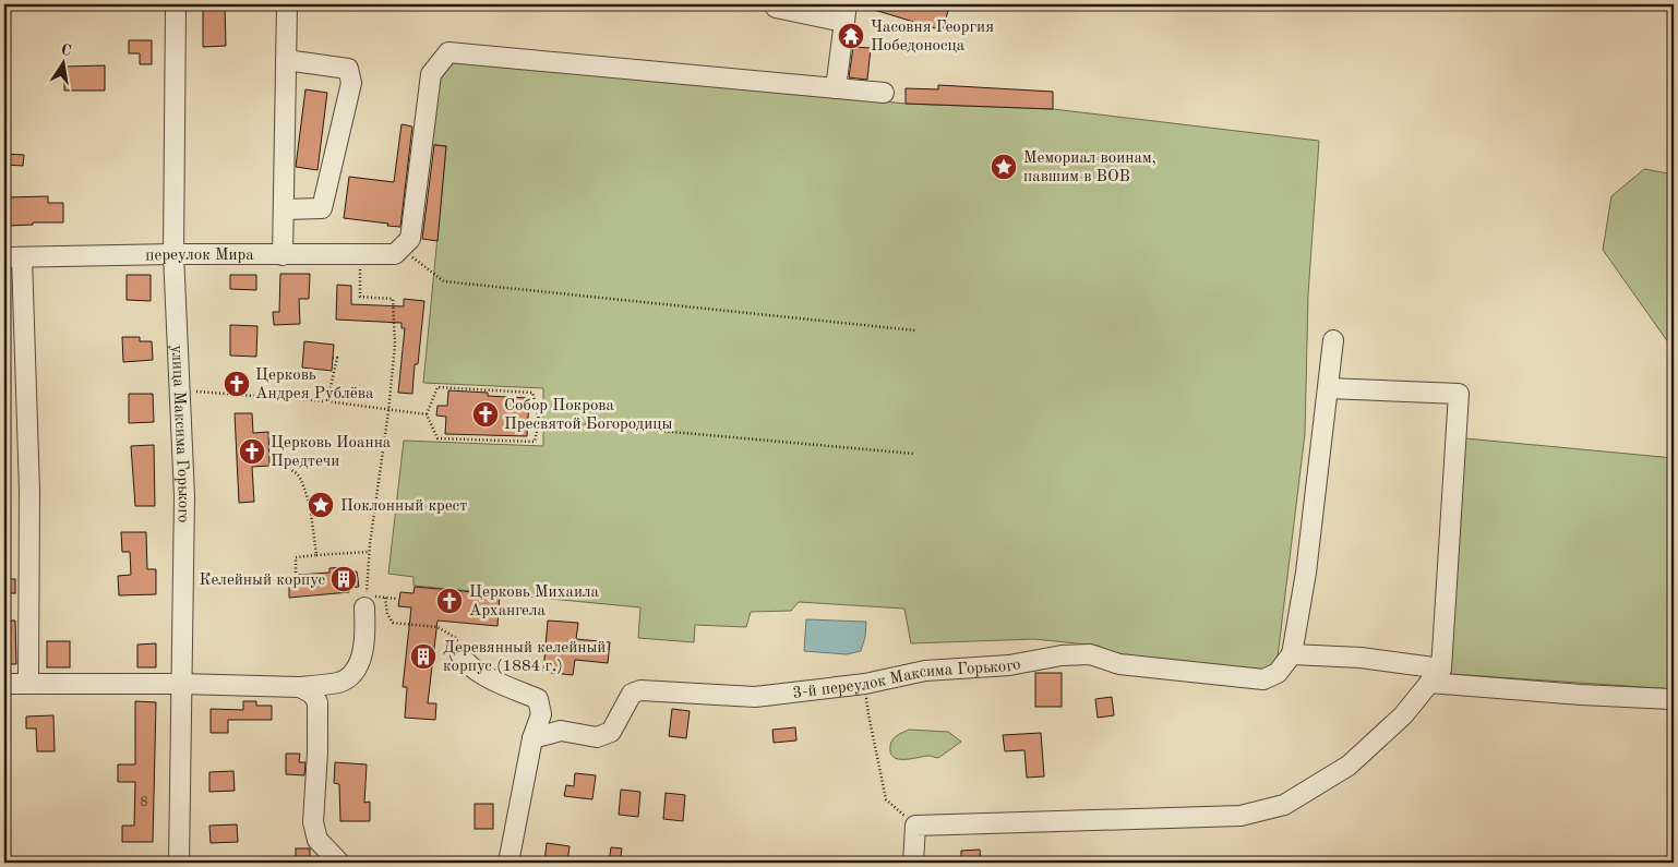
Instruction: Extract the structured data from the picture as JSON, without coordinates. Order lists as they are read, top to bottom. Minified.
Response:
{"streets":{"street":["переулок Мира","улица Максима Горького","3-й переулок Максима Горького"]},"crossings":[["переулок Мира","улица Максима Горького"]],"places":{"temple":["Часовня Георгия Победоносца"],"place":["Мемориал воинам, павшим в ВОВ","Поклонный крест"],"church":["Церковь Андрея Рублёва","Собор Покрова Пресвятой Богородицы","Церковь Иоанна Предтечи","Церковь Михаила Архангела"],"building":["Келейный корпус","Деревянный келейный корпус (1884 г.)"]},"house_numbers":["8"],"north":"top"}
